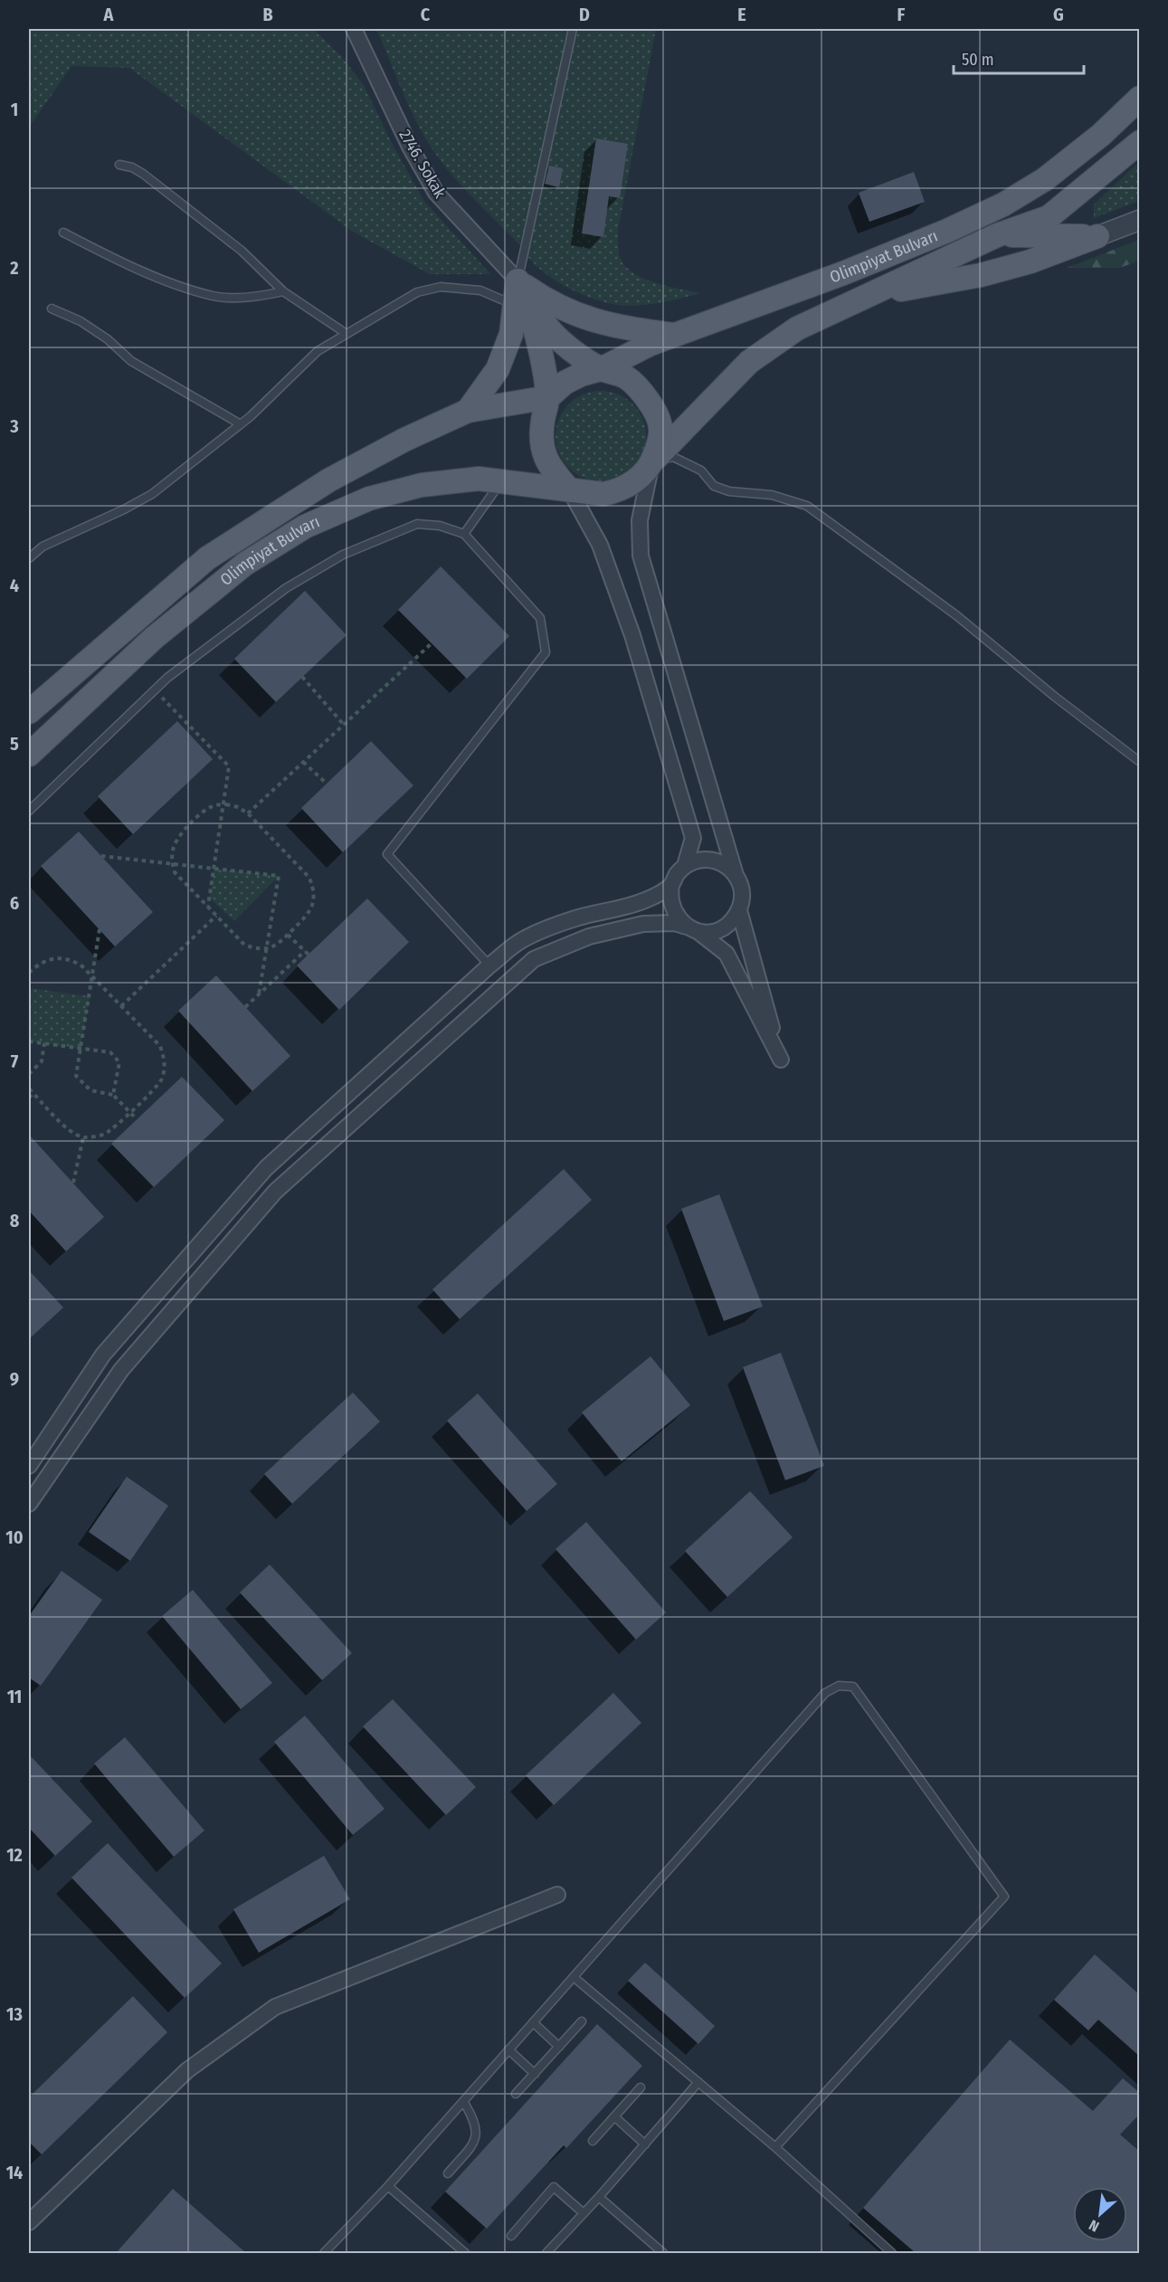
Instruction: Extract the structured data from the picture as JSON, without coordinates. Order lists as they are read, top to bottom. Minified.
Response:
{"streets":{"main road":["Olimpiyat Bulvarı"],"street":["2746. Sokak"]},"scale_bar":"50 m","north":"bottom left","grid":{"columns":["A","B","C","D","E","F","G"],"rows":["1","2","3","4","5","6","7","8","9","10","11","12","13","14"]}}
